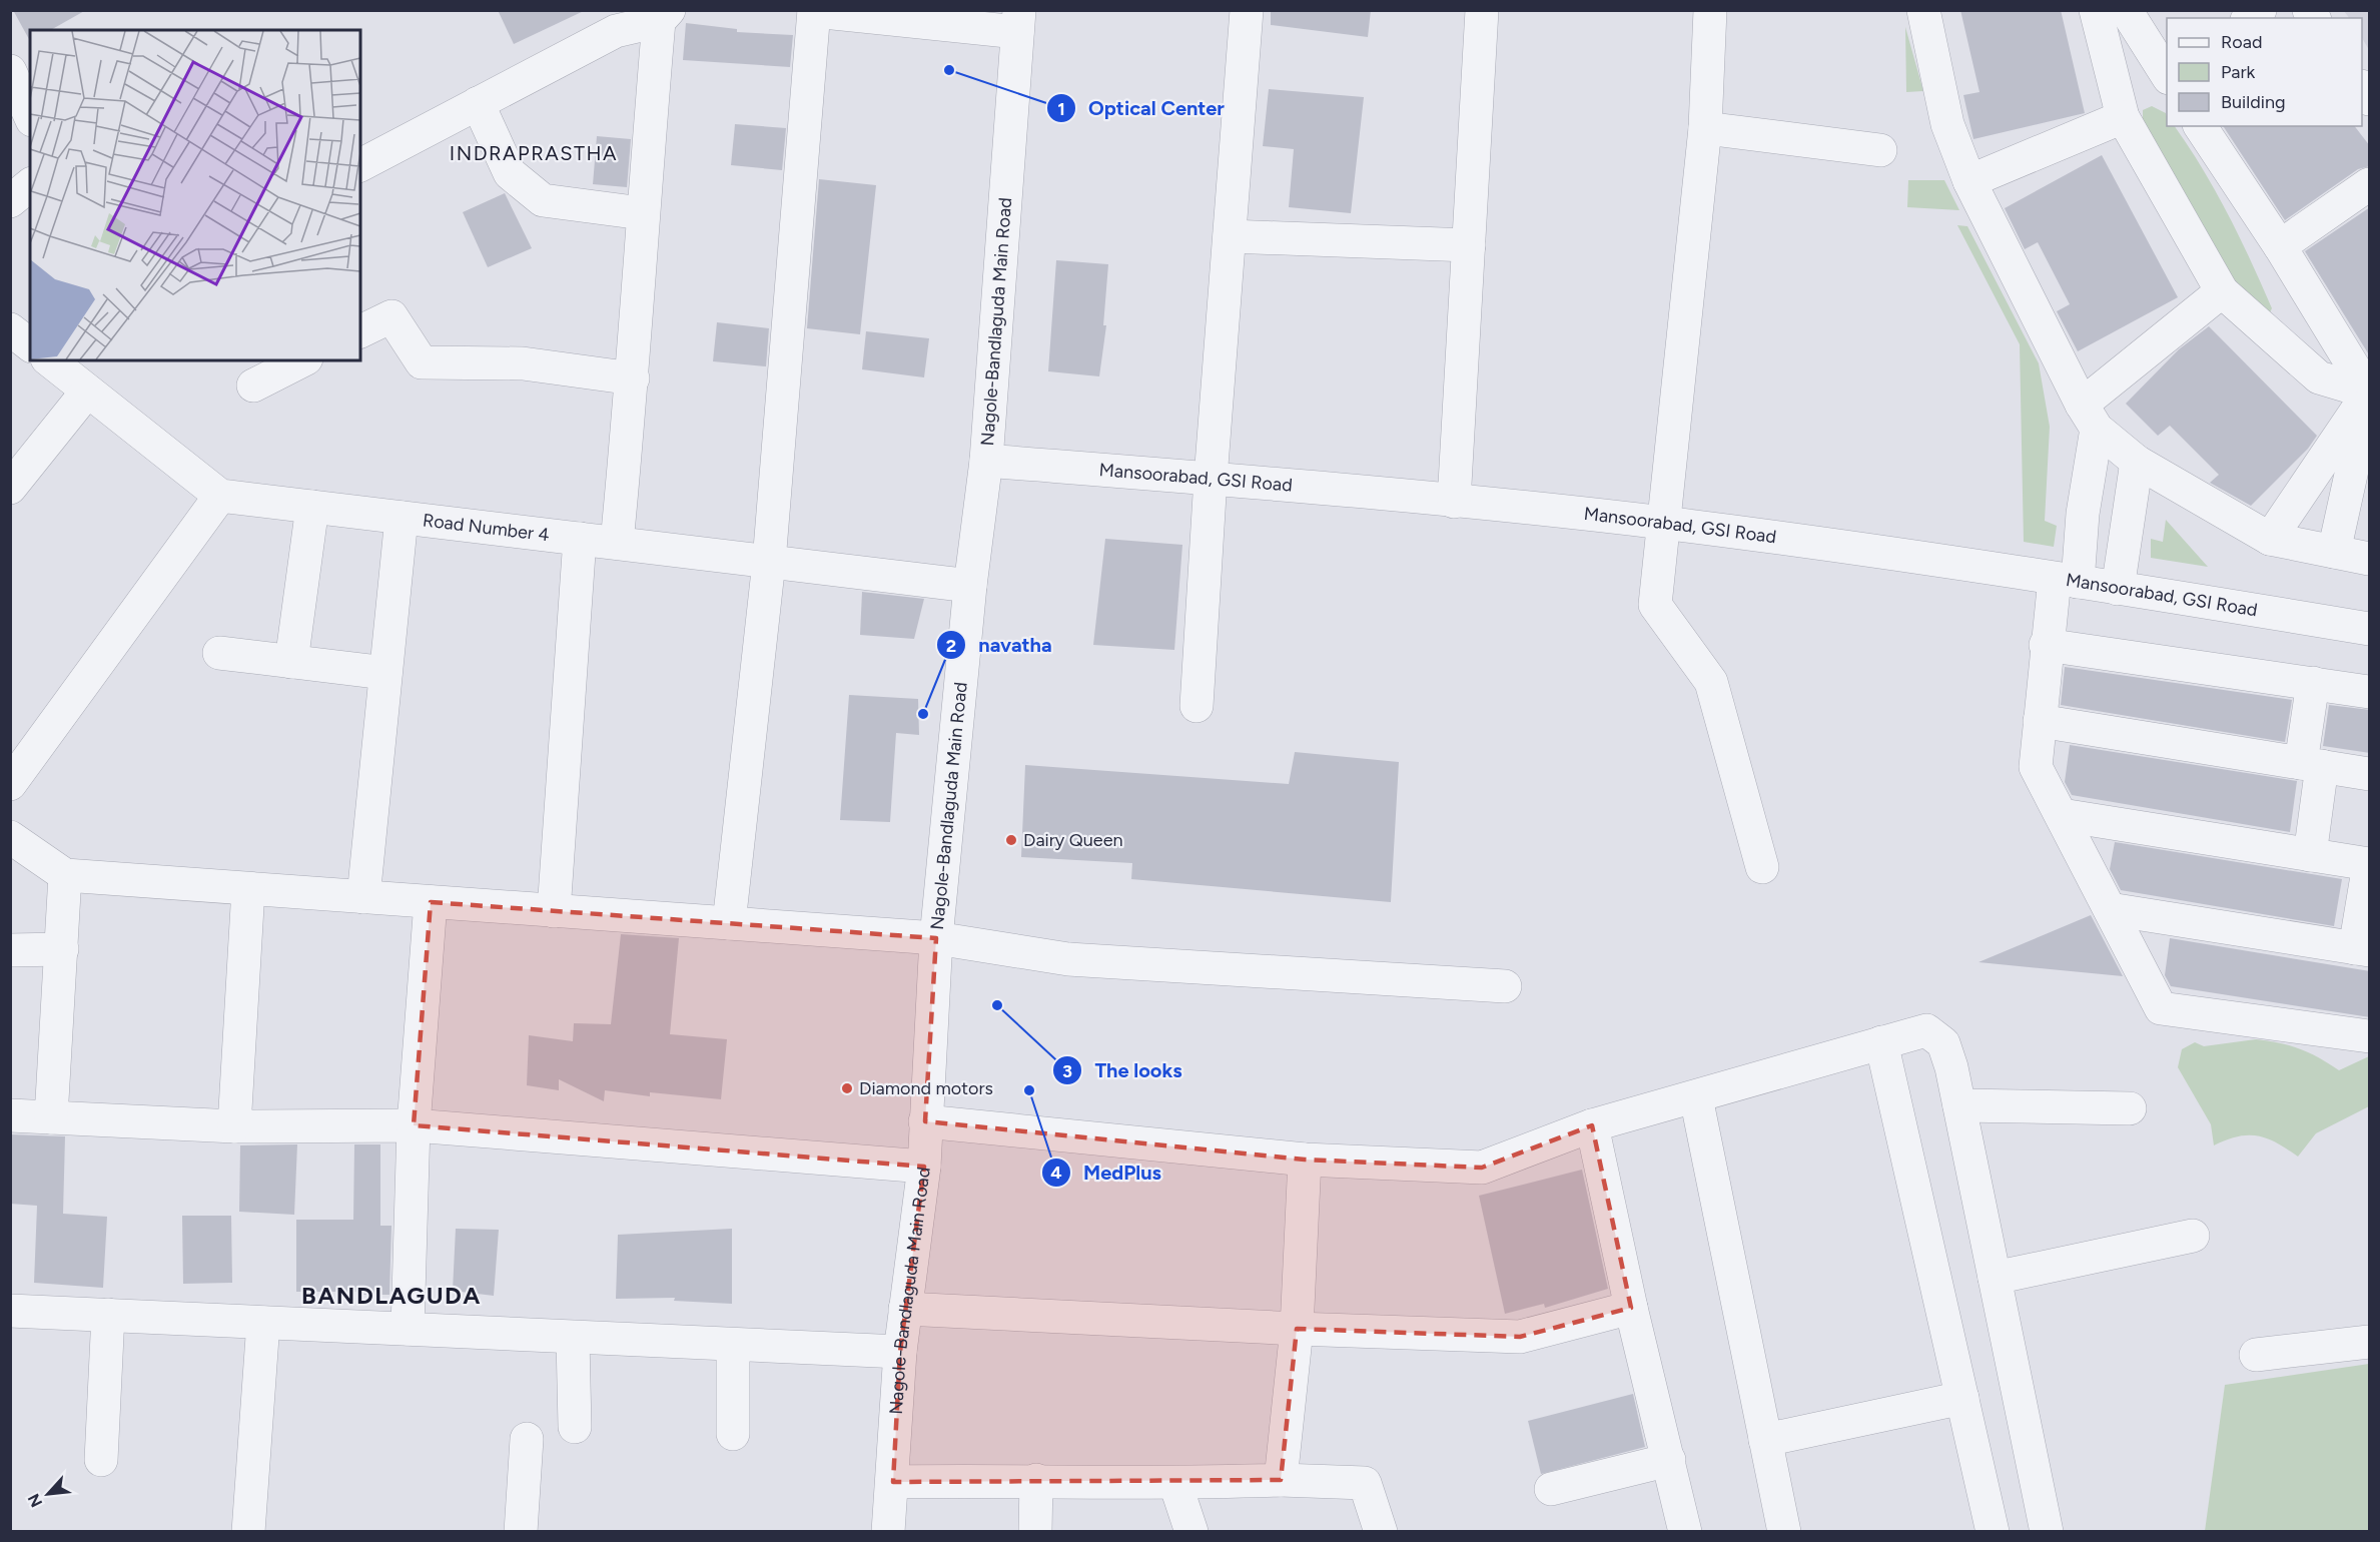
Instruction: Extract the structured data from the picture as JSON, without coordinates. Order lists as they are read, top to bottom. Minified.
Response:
{"streets":{"street":["Nagole-Bandlaguda Main Road","Mansoorabad, GSI Road","Road Number 4"]},"crossings":[["Nagole-Bandlaguda Main Road","Mansoorabad, GSI Road"],["Nagole-Bandlaguda Main Road","Road Number 4"]],"districts":["INDRAPRASTHA","BANDLAGUDA"],"places":["Optical Center","navatha","Dairy Queen","The looks","Diamond motors","MedPlus"],"legend":["Road","Park","Building"],"north":"bottom left"}
